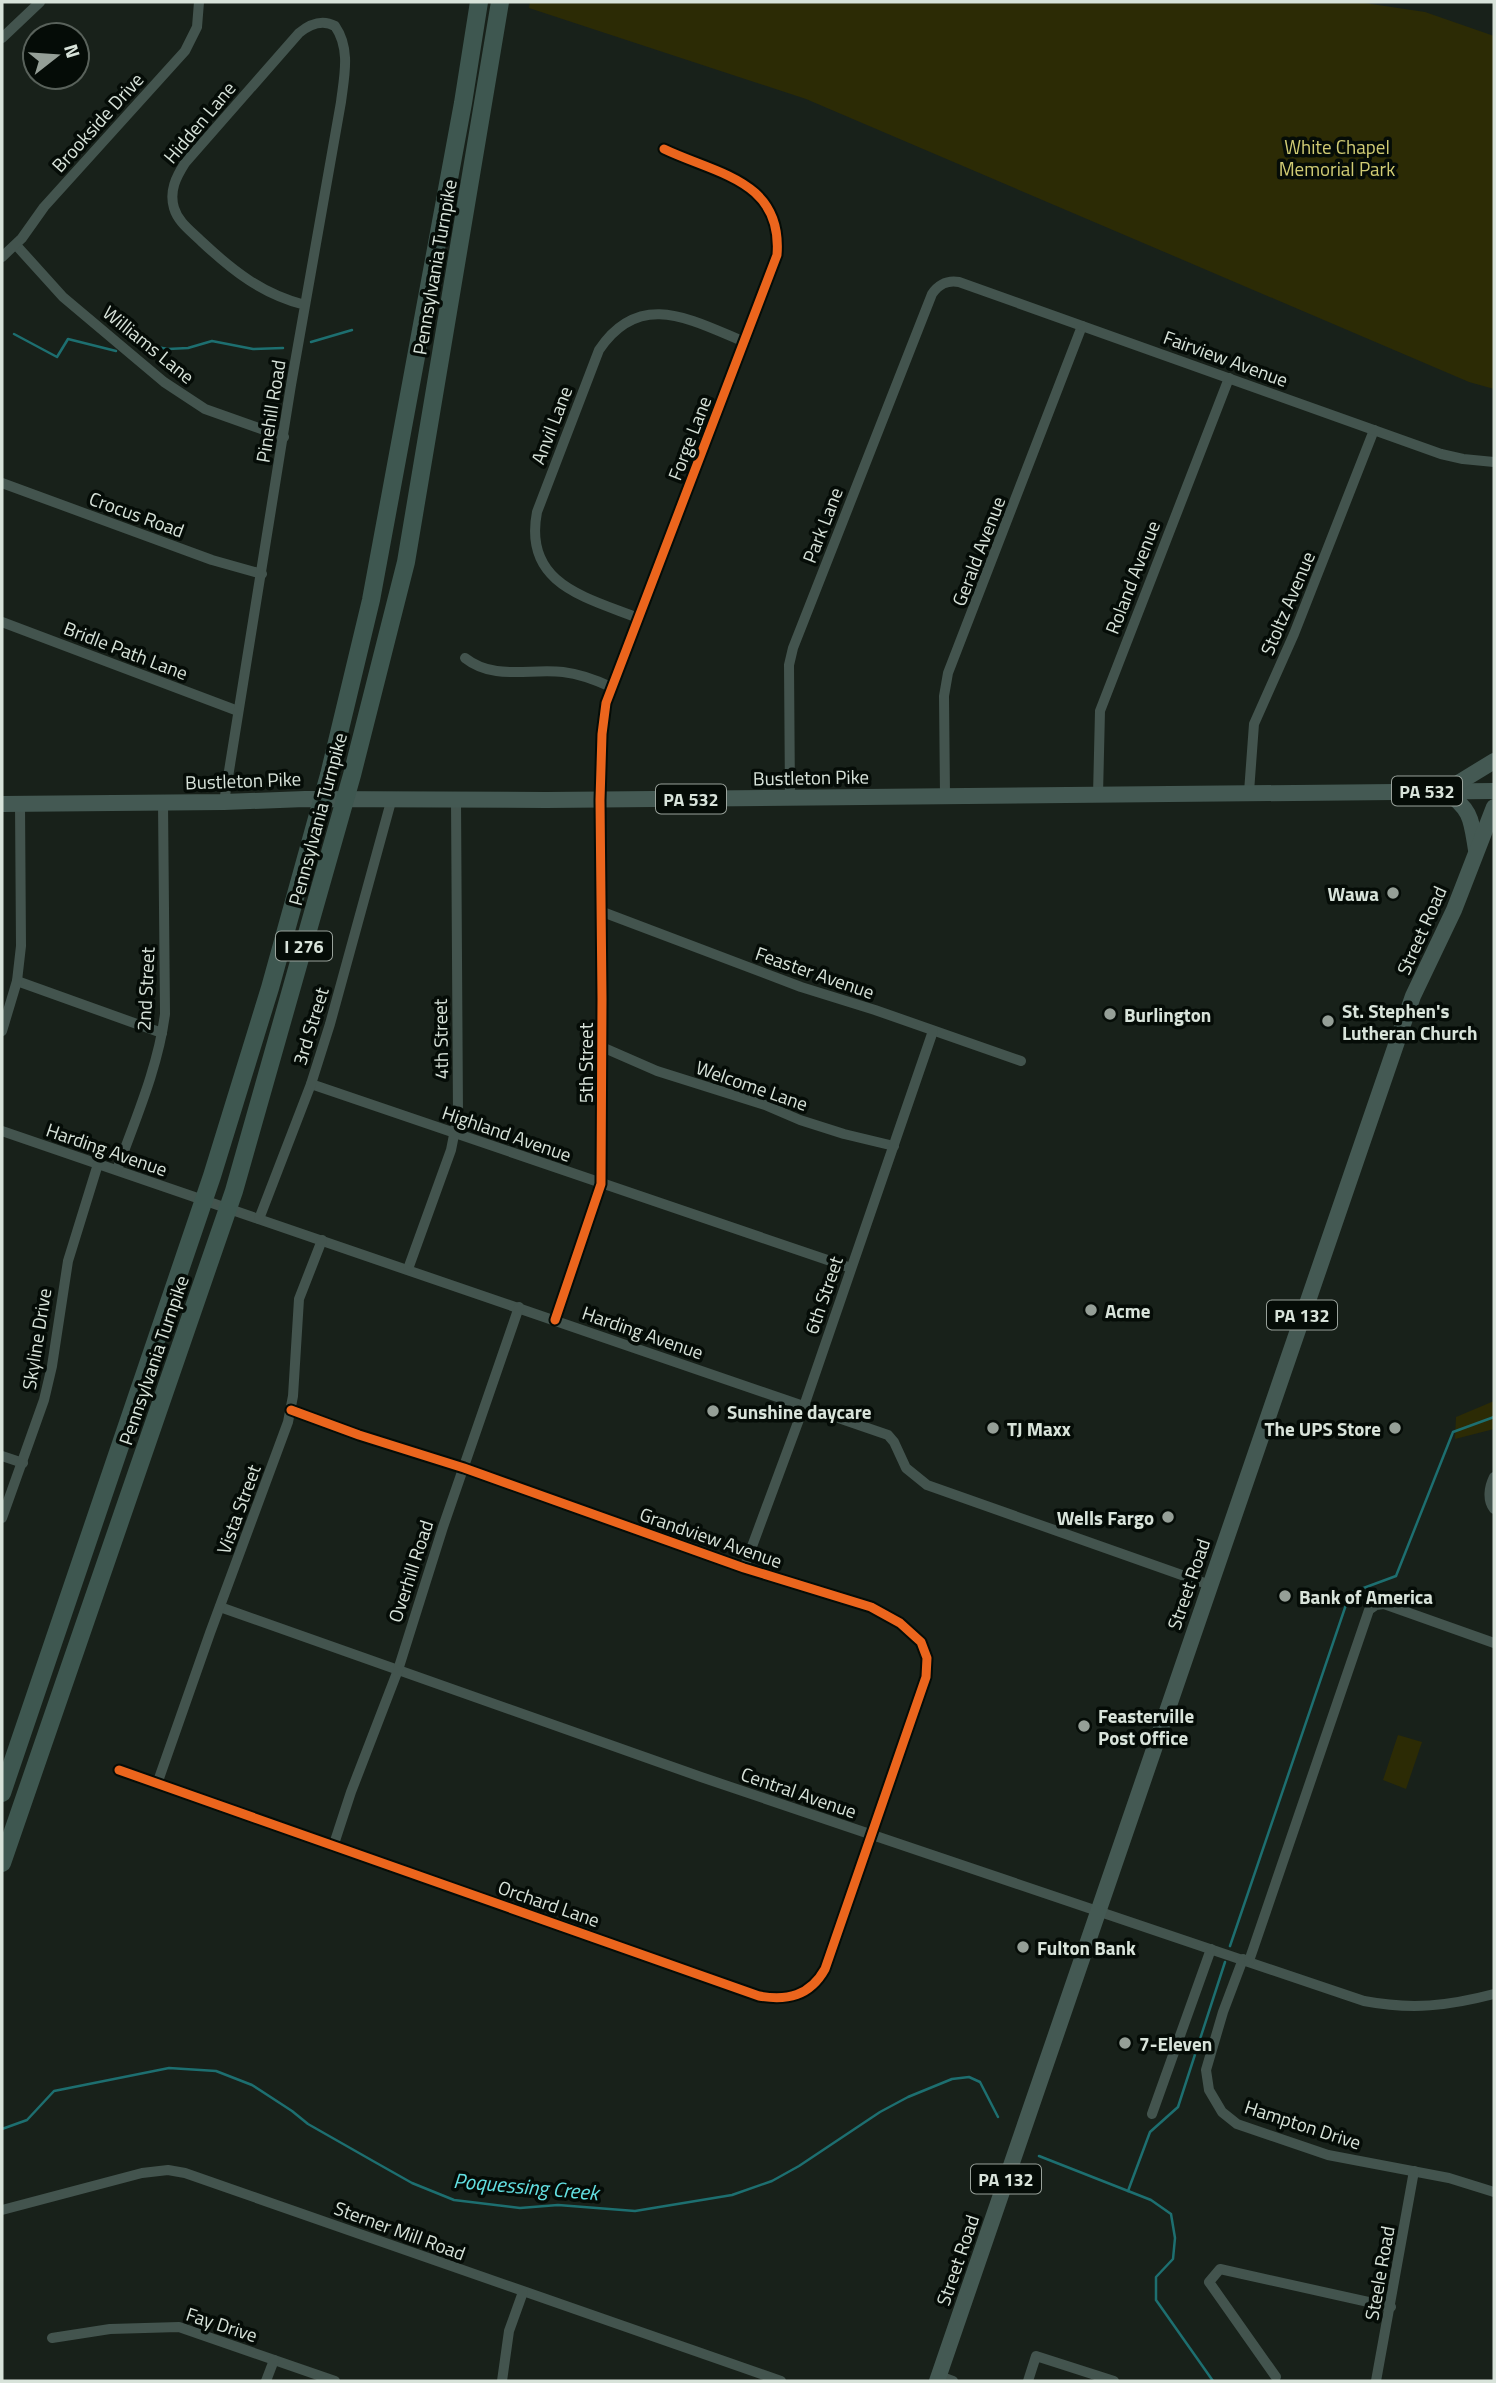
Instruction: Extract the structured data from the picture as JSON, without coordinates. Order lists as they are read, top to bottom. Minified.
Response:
{"streets":{"highway":["Pennsylvania Turnpike","I 276"],"main road":["Bustleton Pike","PA 532","Street Road","PA 132"],"street":["Brookside Drive","Hidden Lane","Williams Lane","Fairview Avenue","Pinehill Road","Anvil Lane","Forge Lane","Crocus Road","Park Lane","Gerald Avenue","Roland Avenue","Stoltz Avenue","Bridle Path Lane","Feaster Avenue","2nd Street","3rd Street","4th Street","5th Street","Welcome Lane","Highland Avenue","Harding Avenue","6th Street","Skyline Drive","Vista Street","Grandview Avenue","Overhill Road","Central Avenue","Orchard Lane","Hampton Drive","Sterner Mill Road","Steele Road","Fay Drive"]},"crossings":[["Brookside Drive","Williams Lane"],["Hidden Lane","Pinehill Road"],["Williams Lane","Pinehill Road"],["Fairview Avenue","Park Lane"],["Fairview Avenue","Gerald Avenue"],["Fairview Avenue","Roland Avenue"],["Fairview Avenue","Stoltz Avenue"],["Pinehill Road","Crocus Road"],["Pinehill Road","Bridle Path Lane"],["Pinehill Road","Bustleton Pike"],["Anvil Lane","Forge Lane"],["Forge Lane","Bustleton Pike"],["Forge Lane","5th Street"],["Park Lane","Bustleton Pike"],["Gerald Avenue","Bustleton Pike"],["Roland Avenue","Bustleton Pike"],["Stoltz Avenue","Bustleton Pike"],["Bustleton Pike","2nd Street"],["Bustleton Pike","3rd Street"],["Bustleton Pike","4th Street"],["Bustleton Pike","5th Street"],["Street Road","Harding Avenue"],["Street Road","Central Avenue"],["Feaster Avenue","5th Street"],["Feaster Avenue","6th Street"],["2nd Street","Harding Avenue"],["3rd Street","Highland Avenue"],["3rd Street","Harding Avenue"],["4th Street","Highland Avenue"],["4th Street","Harding Avenue"],["5th Street","Welcome Lane"],["5th Street","Highland Avenue"],["5th Street","Harding Avenue"],["Welcome Lane","6th Street"],["Highland Avenue","6th Street"],["Harding Avenue","6th Street"],["Harding Avenue","Skyline Drive"],["Harding Avenue","Vista Street"],["Harding Avenue","Overhill Road"],["6th Street","Grandview Avenue"],["Vista Street","Grandview Avenue"],["Vista Street","Central Avenue"],["Vista Street","Orchard Lane"],["Grandview Avenue","Overhill Road"],["Grandview Avenue","Central Avenue"],["Grandview Avenue","Orchard Lane"],["Overhill Road","Central Avenue"],["Overhill Road","Orchard Lane"],["Central Avenue","Orchard Lane"],["Central Avenue","Hampton Drive"],["Hampton Drive","Steele Road"]],"water":["Poquessing Creek"],"parks":["White Chapel Memorial Park"],"places":["Wawa","Burlington","St. Stephen's Lutheran Church","Acme","Sunshine daycare","TJ Maxx","The UPS Store","Wells Fargo","Bank of America","Feasterville Post Office","Fulton Bank","7-Eleven"],"north":"right"}
